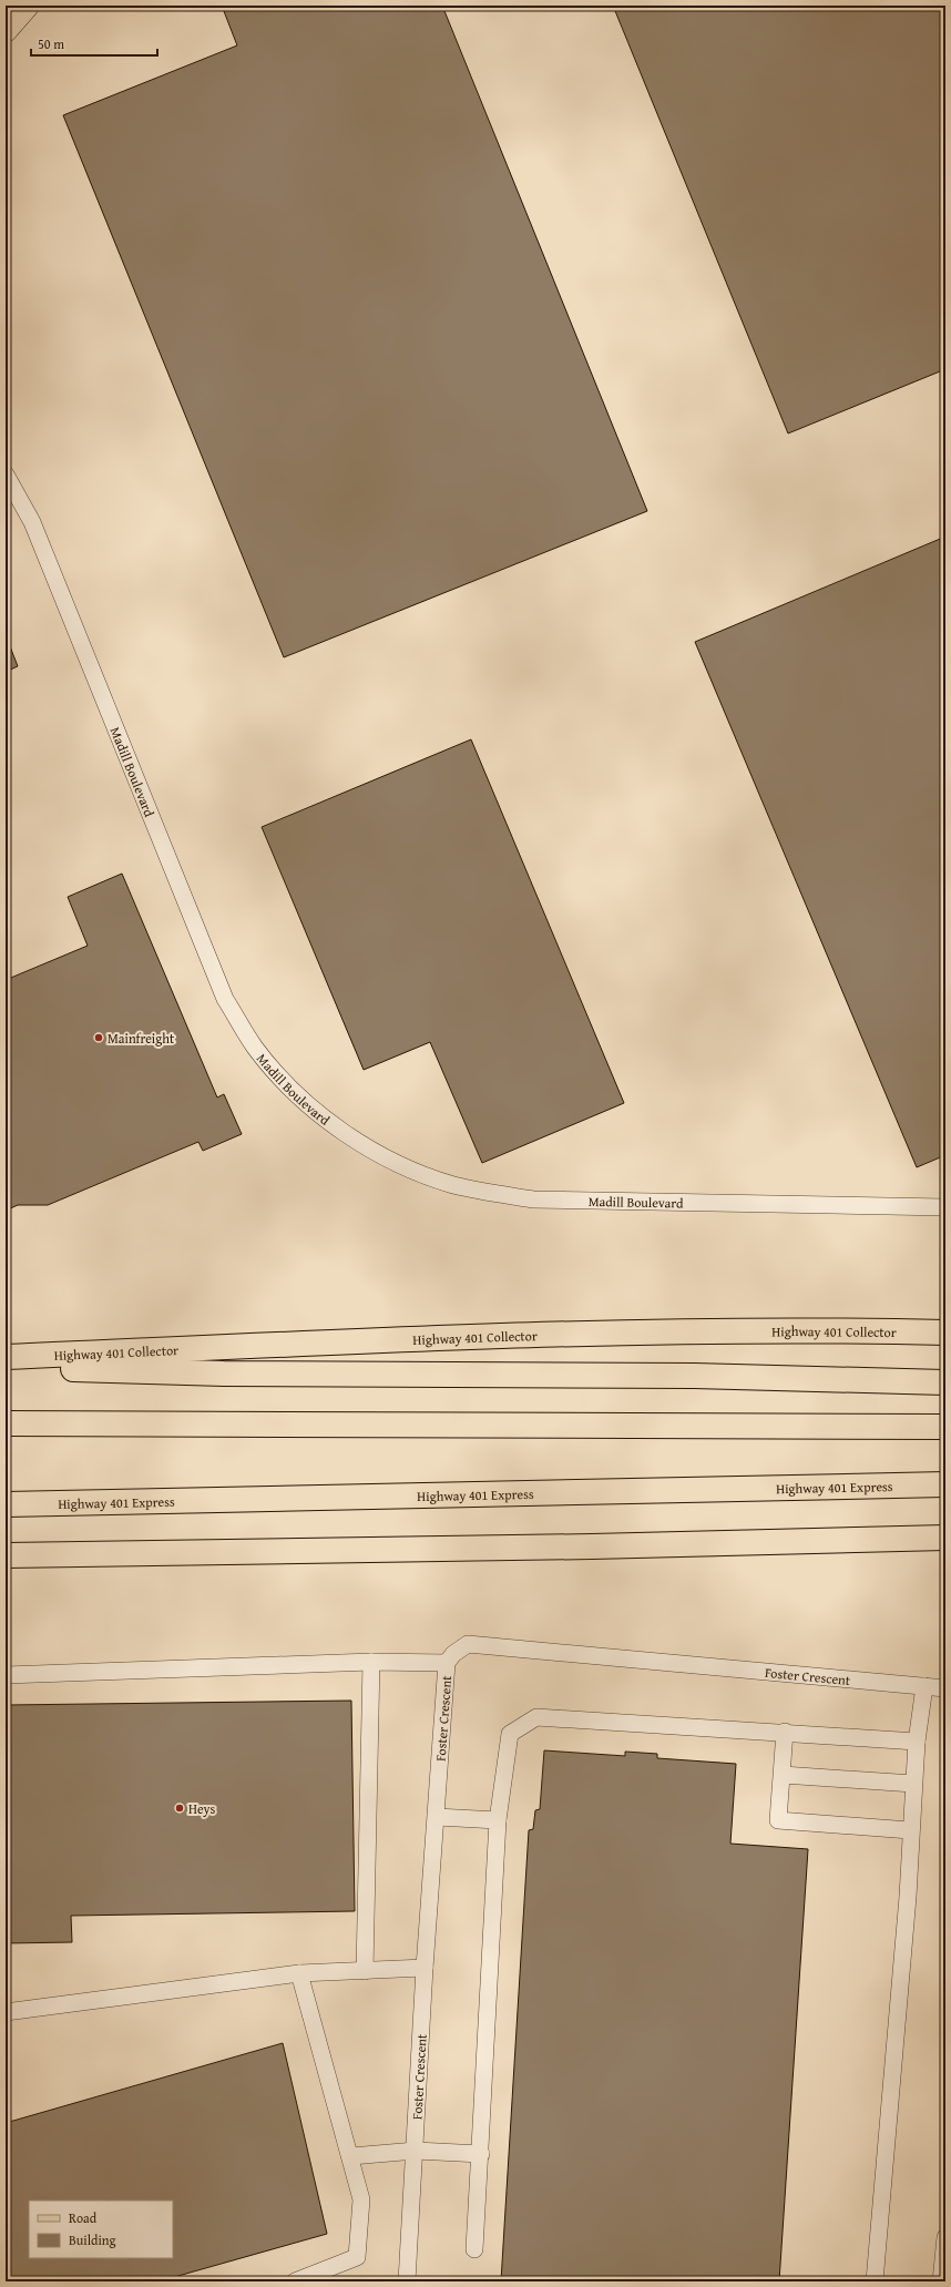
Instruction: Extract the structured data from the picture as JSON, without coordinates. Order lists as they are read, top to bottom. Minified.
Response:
{"streets":{"highway":["Highway 401 Collector","Highway 401 Express"],"street":["Madill Boulevard","Foster Crescent"]},"places":["Mainfreight","Heys"],"legend":["Road","Building"],"scale_bar":"50 m"}
